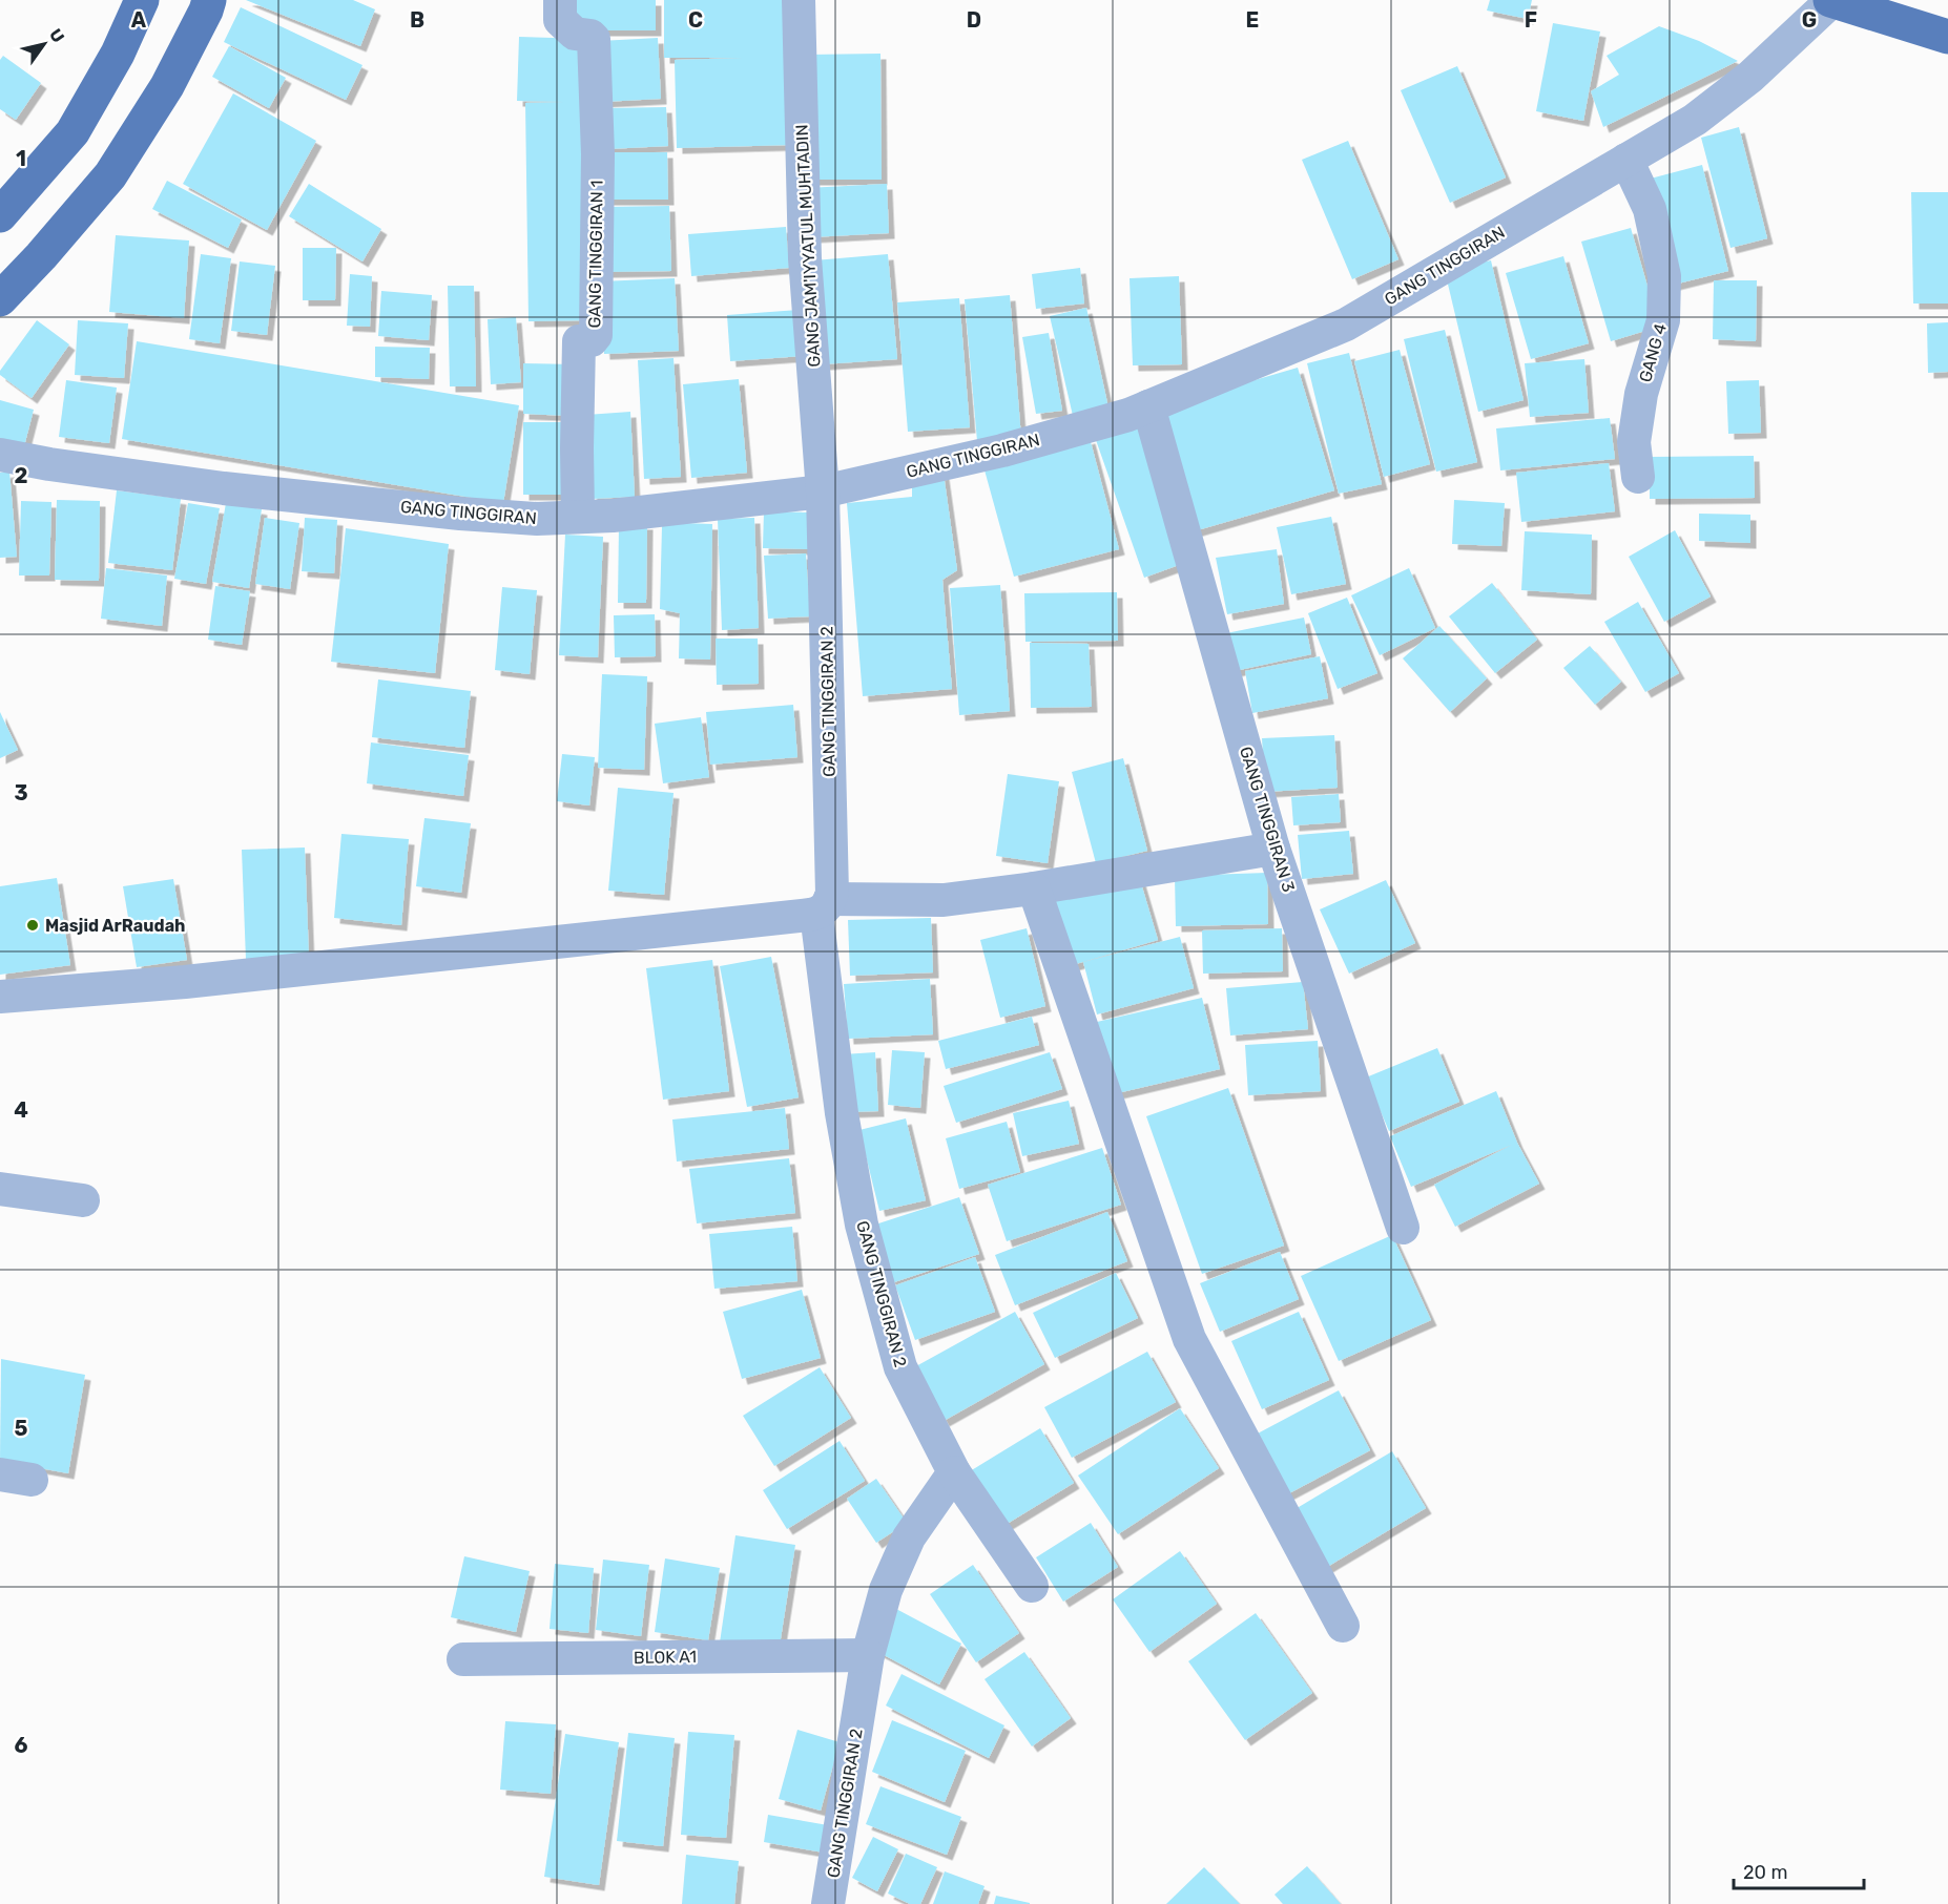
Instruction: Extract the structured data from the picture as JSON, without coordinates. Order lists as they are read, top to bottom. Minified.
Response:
{"streets":{"street":["GANG JAM'IYYATUL MUHTADIN","GANG TINGGIRAN 1","GANG TINGGIRAN","GANG 4","GANG TINGGIRAN 2","GANG TINGGIRAN 3","BLOK A1"]},"crossings":[["GANG JAM'IYYATUL MUHTADIN","GANG TINGGIRAN"],["GANG JAM'IYYATUL MUHTADIN","GANG TINGGIRAN 2"],["GANG TINGGIRAN 1","GANG TINGGIRAN"],["GANG TINGGIRAN","GANG 4"],["GANG TINGGIRAN","GANG TINGGIRAN 2"],["GANG TINGGIRAN","GANG TINGGIRAN 3"],["GANG TINGGIRAN 2","BLOK A1"]],"places":["Masjid ArRaudah"],"scale_bar":"20 m","north":"top right","grid":{"columns":["A","B","C","D","E","F","G"],"rows":["1","2","3","4","5","6"]}}
